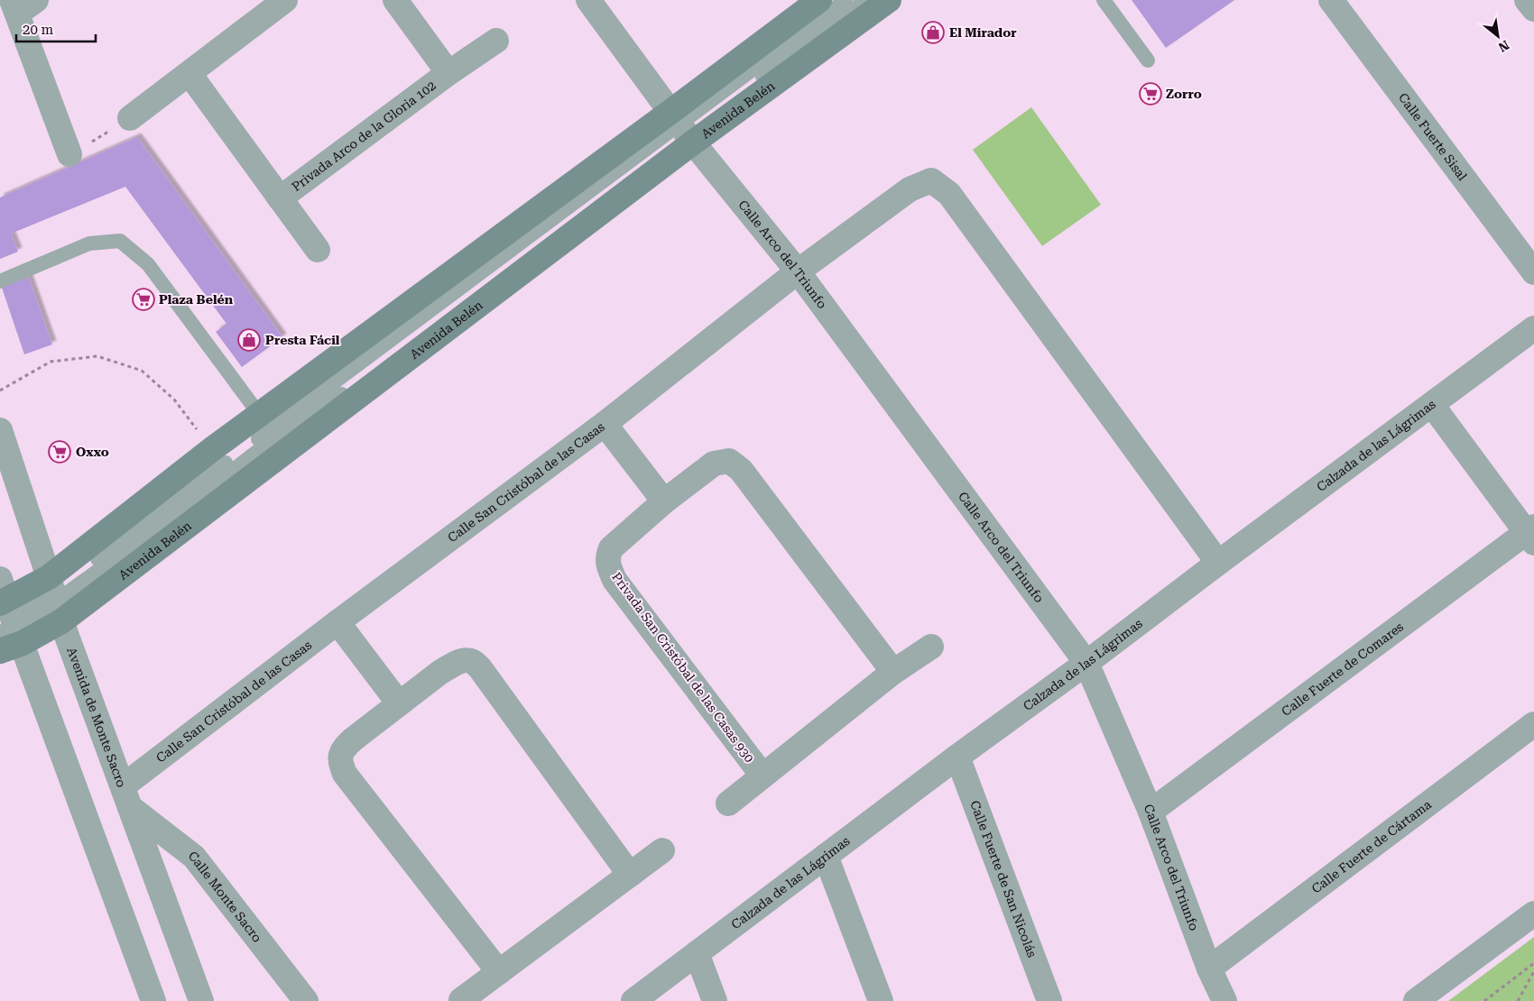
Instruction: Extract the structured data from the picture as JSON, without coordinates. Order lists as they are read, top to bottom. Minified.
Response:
{"streets":{"main road":["Avenida Belén"],"street":["Privada Arco de la Gloria 102","Calle Fuerte Sisal","Calle Arco del Triunfo","Calzada de las Lágrimas","Calle San Cristóbal de las Casas","Privada San Cristóbal de las Casas 930","Calle Fuerte de Comares","Avenida de Monte Sacro","Calle Fuerte de Cártama","Calle Fuerte de San Nicolás","Calle Monte Sacro"]},"crossings":[["Avenida Belén","Calle Arco del Triunfo"],["Avenida Belén","Avenida de Monte Sacro"],["Calle Arco del Triunfo","Calzada de las Lágrimas"],["Calle Arco del Triunfo","Calle San Cristóbal de las Casas"],["Calle Arco del Triunfo","Calle Fuerte de Comares"],["Calle Arco del Triunfo","Calle Fuerte de Cártama"],["Calzada de las Lágrimas","Calle San Cristóbal de las Casas"],["Calzada de las Lágrimas","Calle Fuerte de San Nicolás"],["Calle San Cristóbal de las Casas","Avenida de Monte Sacro"],["Calle San Cristóbal de las Casas","Calle Monte Sacro"],["Avenida de Monte Sacro","Calle Monte Sacro"]],"places":{"shop":["El Mirador","Presta Fácil"],"supermarket":["Zorro","Plaza Belén","Oxxo"]},"scale_bar":"20 m","north":"bottom right"}
